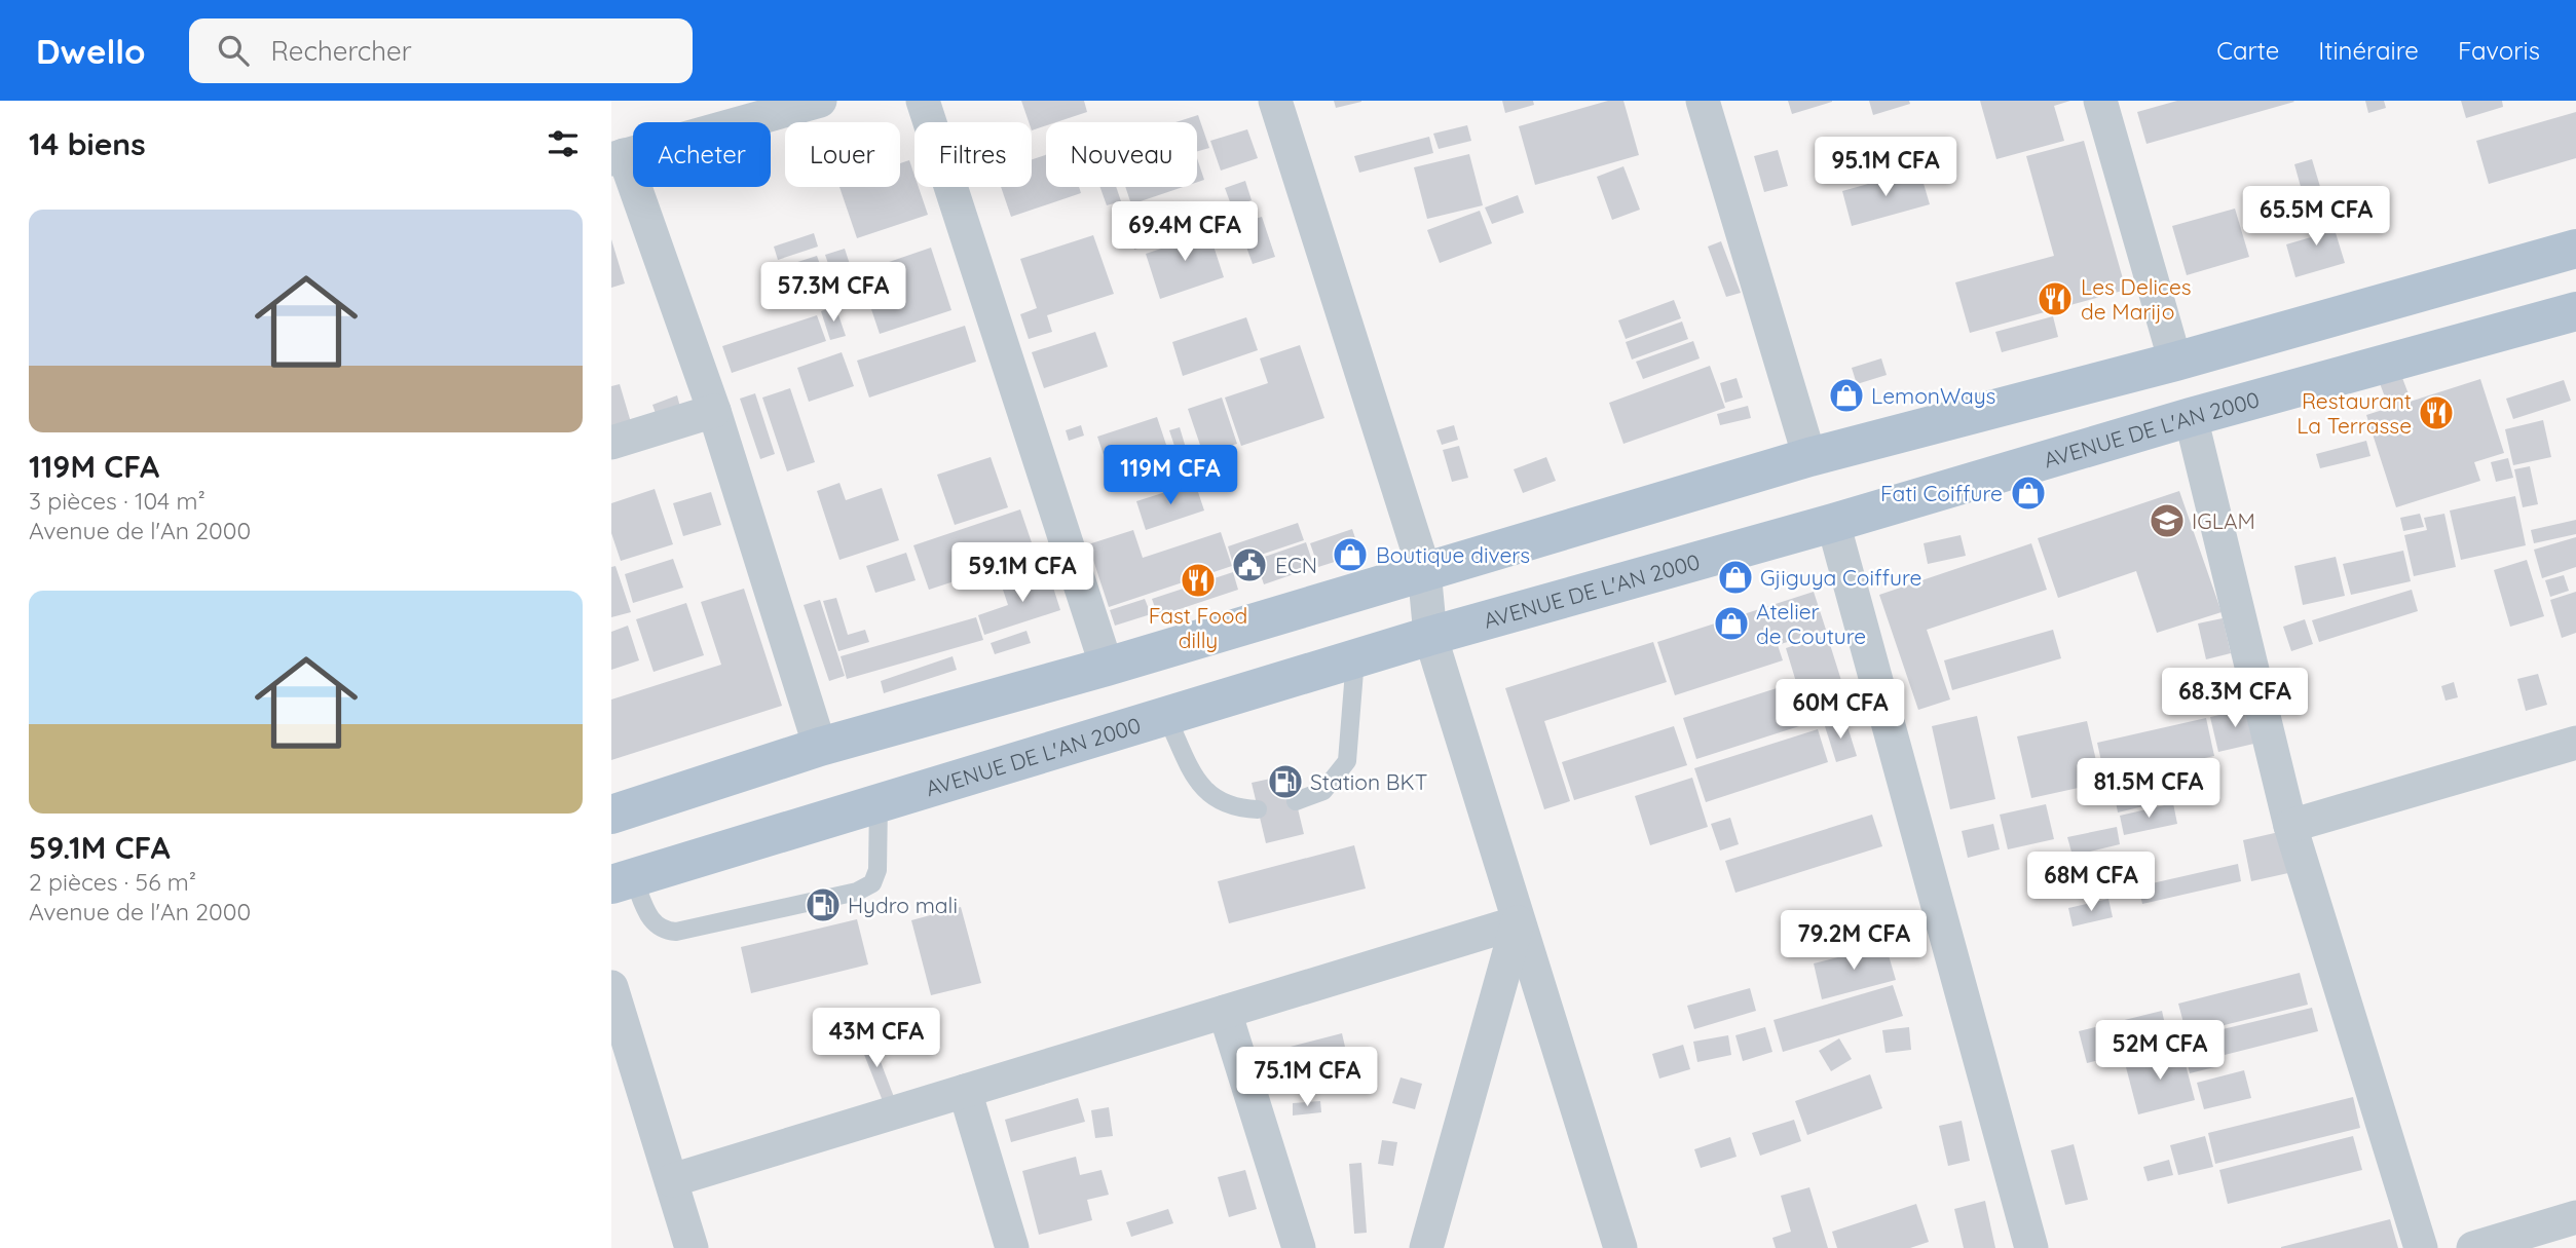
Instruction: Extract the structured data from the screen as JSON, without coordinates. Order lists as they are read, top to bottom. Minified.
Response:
{"streets":{"main road":["AVENUE DE L'AN 2000"]},"places":{"restaurant":["Les Delices de Marijo","Restaurant La Terrasse","Fast Food dilly"],"shop":["LemonWays","Fati Coiffure","Boutique divers","Gjiguya Coiffure","Atelier de Couture"],"school or university":["IGLAM"],"public building":["ECN"],"fuel station":["Station BKT","Hydro mali"]},"page":{"header":"Dwello","search":"Rechercher","nav":["Carte","Itinéraire","Favoris"],"heading":"14 biens","chip":["Acheter","Louer","Filtres","Nouveau"],"price":["95.1M CFA","65.5M CFA","69.4M CFA","57.3M CFA","119M CFA","59.1M CFA","68.3M CFA","60M CFA","81.5M CFA","68M CFA","79.2M CFA","43M CFA","52M CFA","75.1M CFA"],"list":[{"name":"119M CFA","note":"3 pièces · 104 m² · Avenue de l'An 2000"},{"name":"59.1M CFA","note":"2 pièces · 56 m² · Avenue de l'An 2000"}]}}
